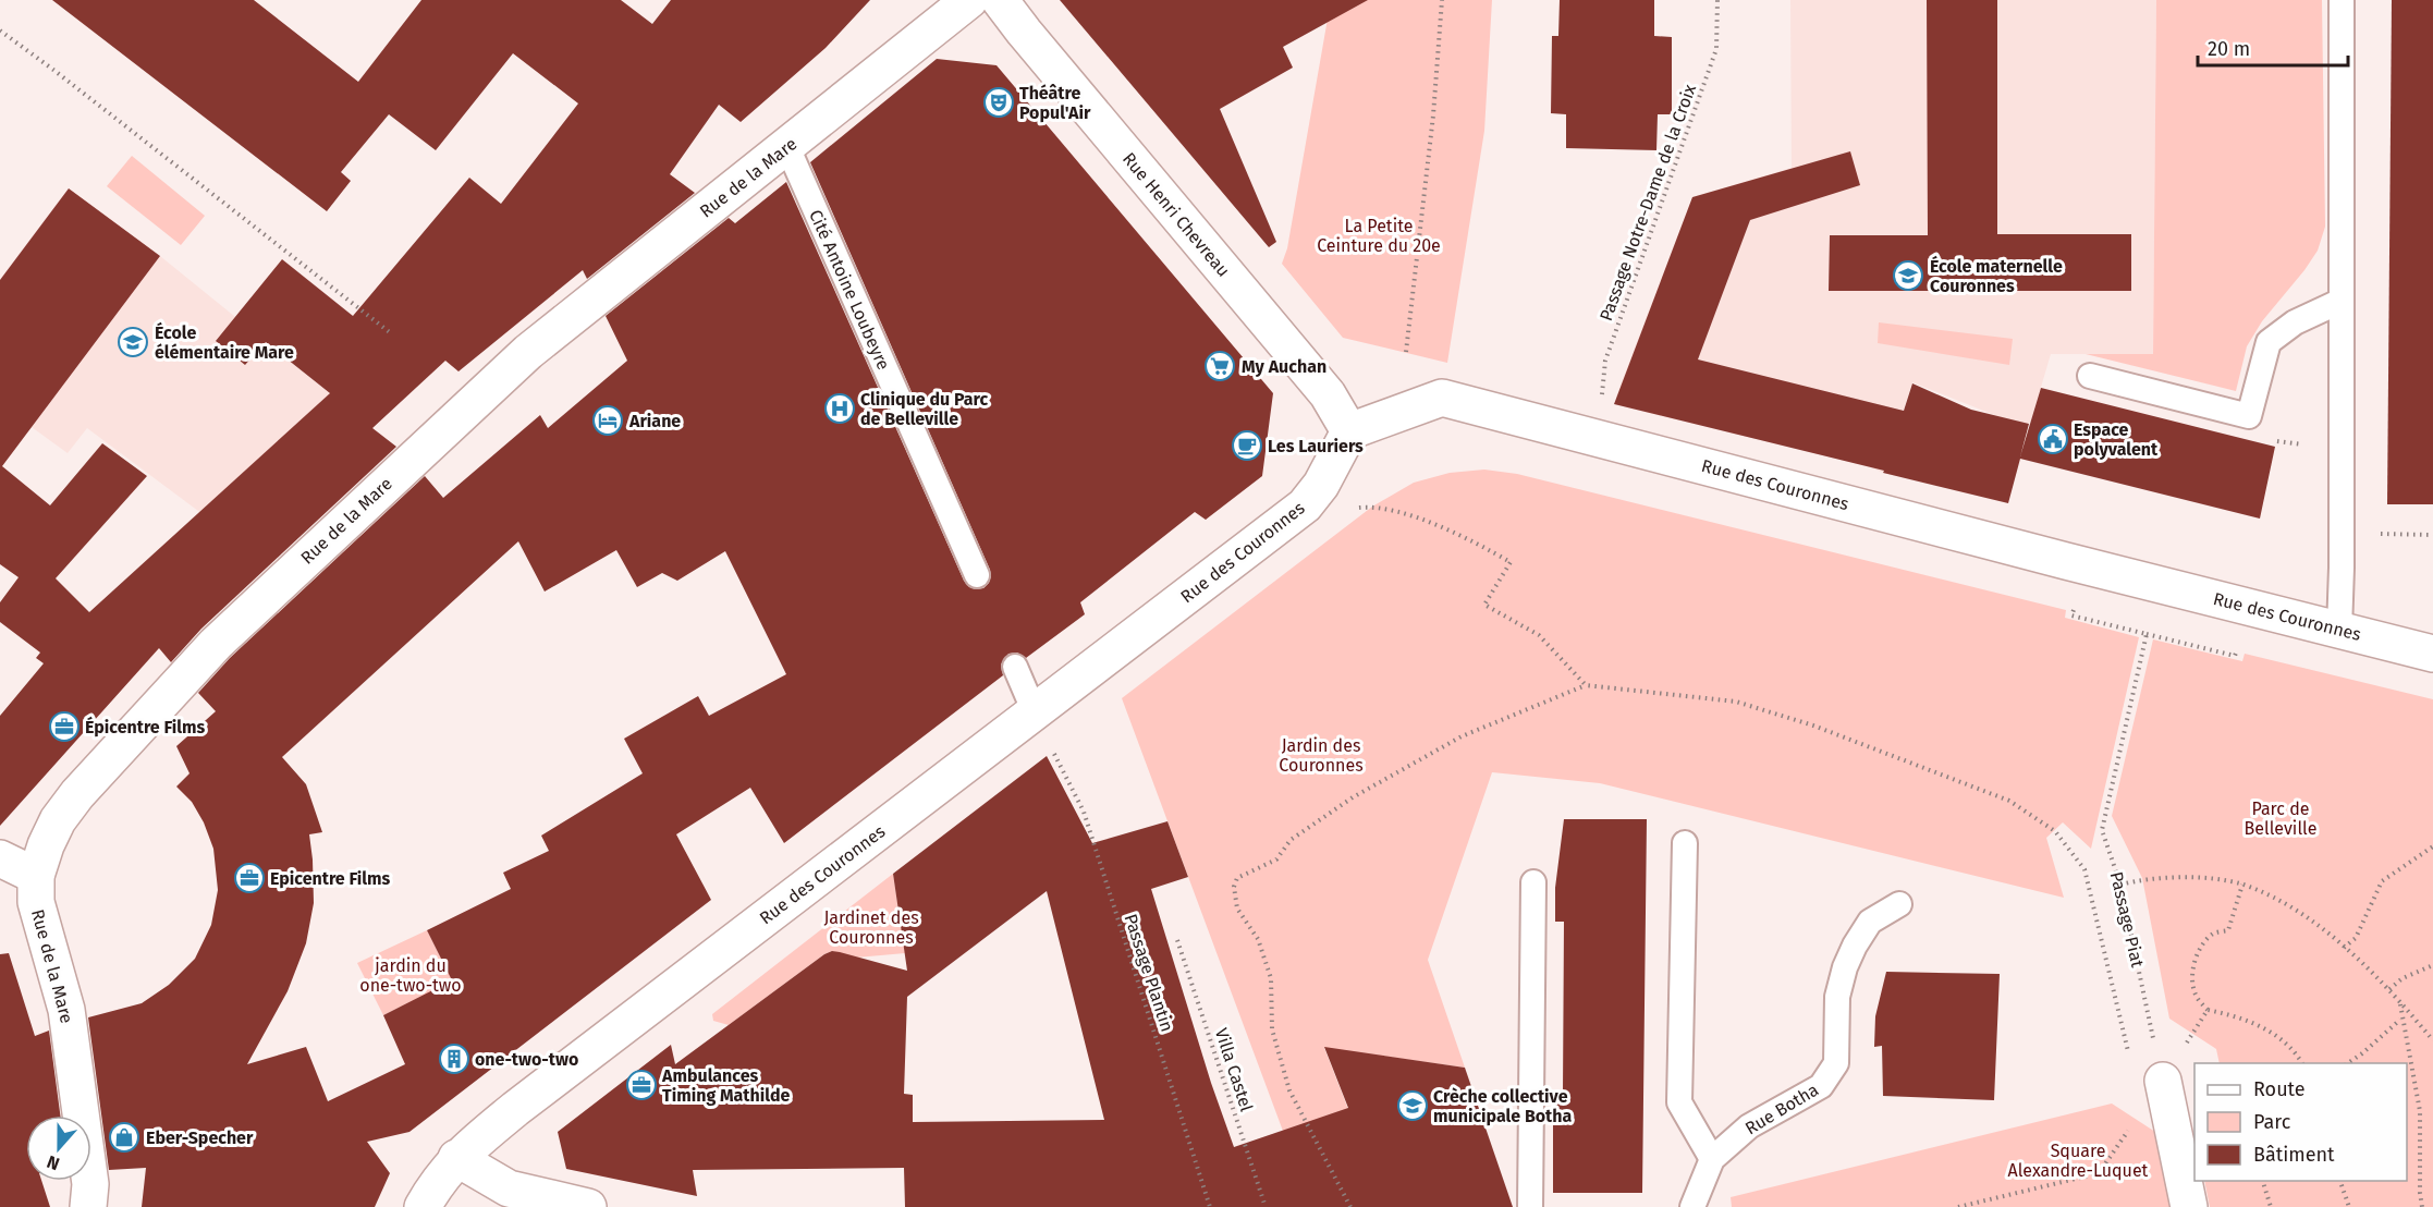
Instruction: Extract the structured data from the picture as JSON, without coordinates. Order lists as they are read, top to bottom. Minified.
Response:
{"streets":{"street":["Rue de la Mare","Rue Henri Chevreau","Rue des Couronnes"],"lane":["Cité Antoine Loubeyre","Rue Botha"],"path":["Passage Notre-Dame de la Croix","Passage Piat","Passage Plantin","Villa Castel"]},"crossings":[["Rue de la Mare","Cité Antoine Loubeyre"],["Rue Henri Chevreau","Rue des Couronnes"]],"parks":["La Petite Ceinture du 20e","Jardin des Couronnes","Parc de Belleville","Jardinet des Couronnes","jardin du one-two-two","Square Alexandre-Luquet"],"places":{"theatre":["Théâtre Popul'Air"],"school or university":["École maternelle Couronnes","École élémentaire Mare","Crèche collective municipale Botha"],"supermarket":["My Auchan"],"hospital":["Clinique du Parc de Belleville"],"hotel":["Ariane"],"public building":["Espace polyvalent"],"cafe":["Les Lauriers"],"office":["Épicentre Films","Epicentre Films","Ambulances Timing Mathilde"],"building":["one-two-two"],"shop":["Eber-Specher"]},"legend":["Route","Parc","Bâtiment"],"scale_bar":"20 m","north":"bottom"}
